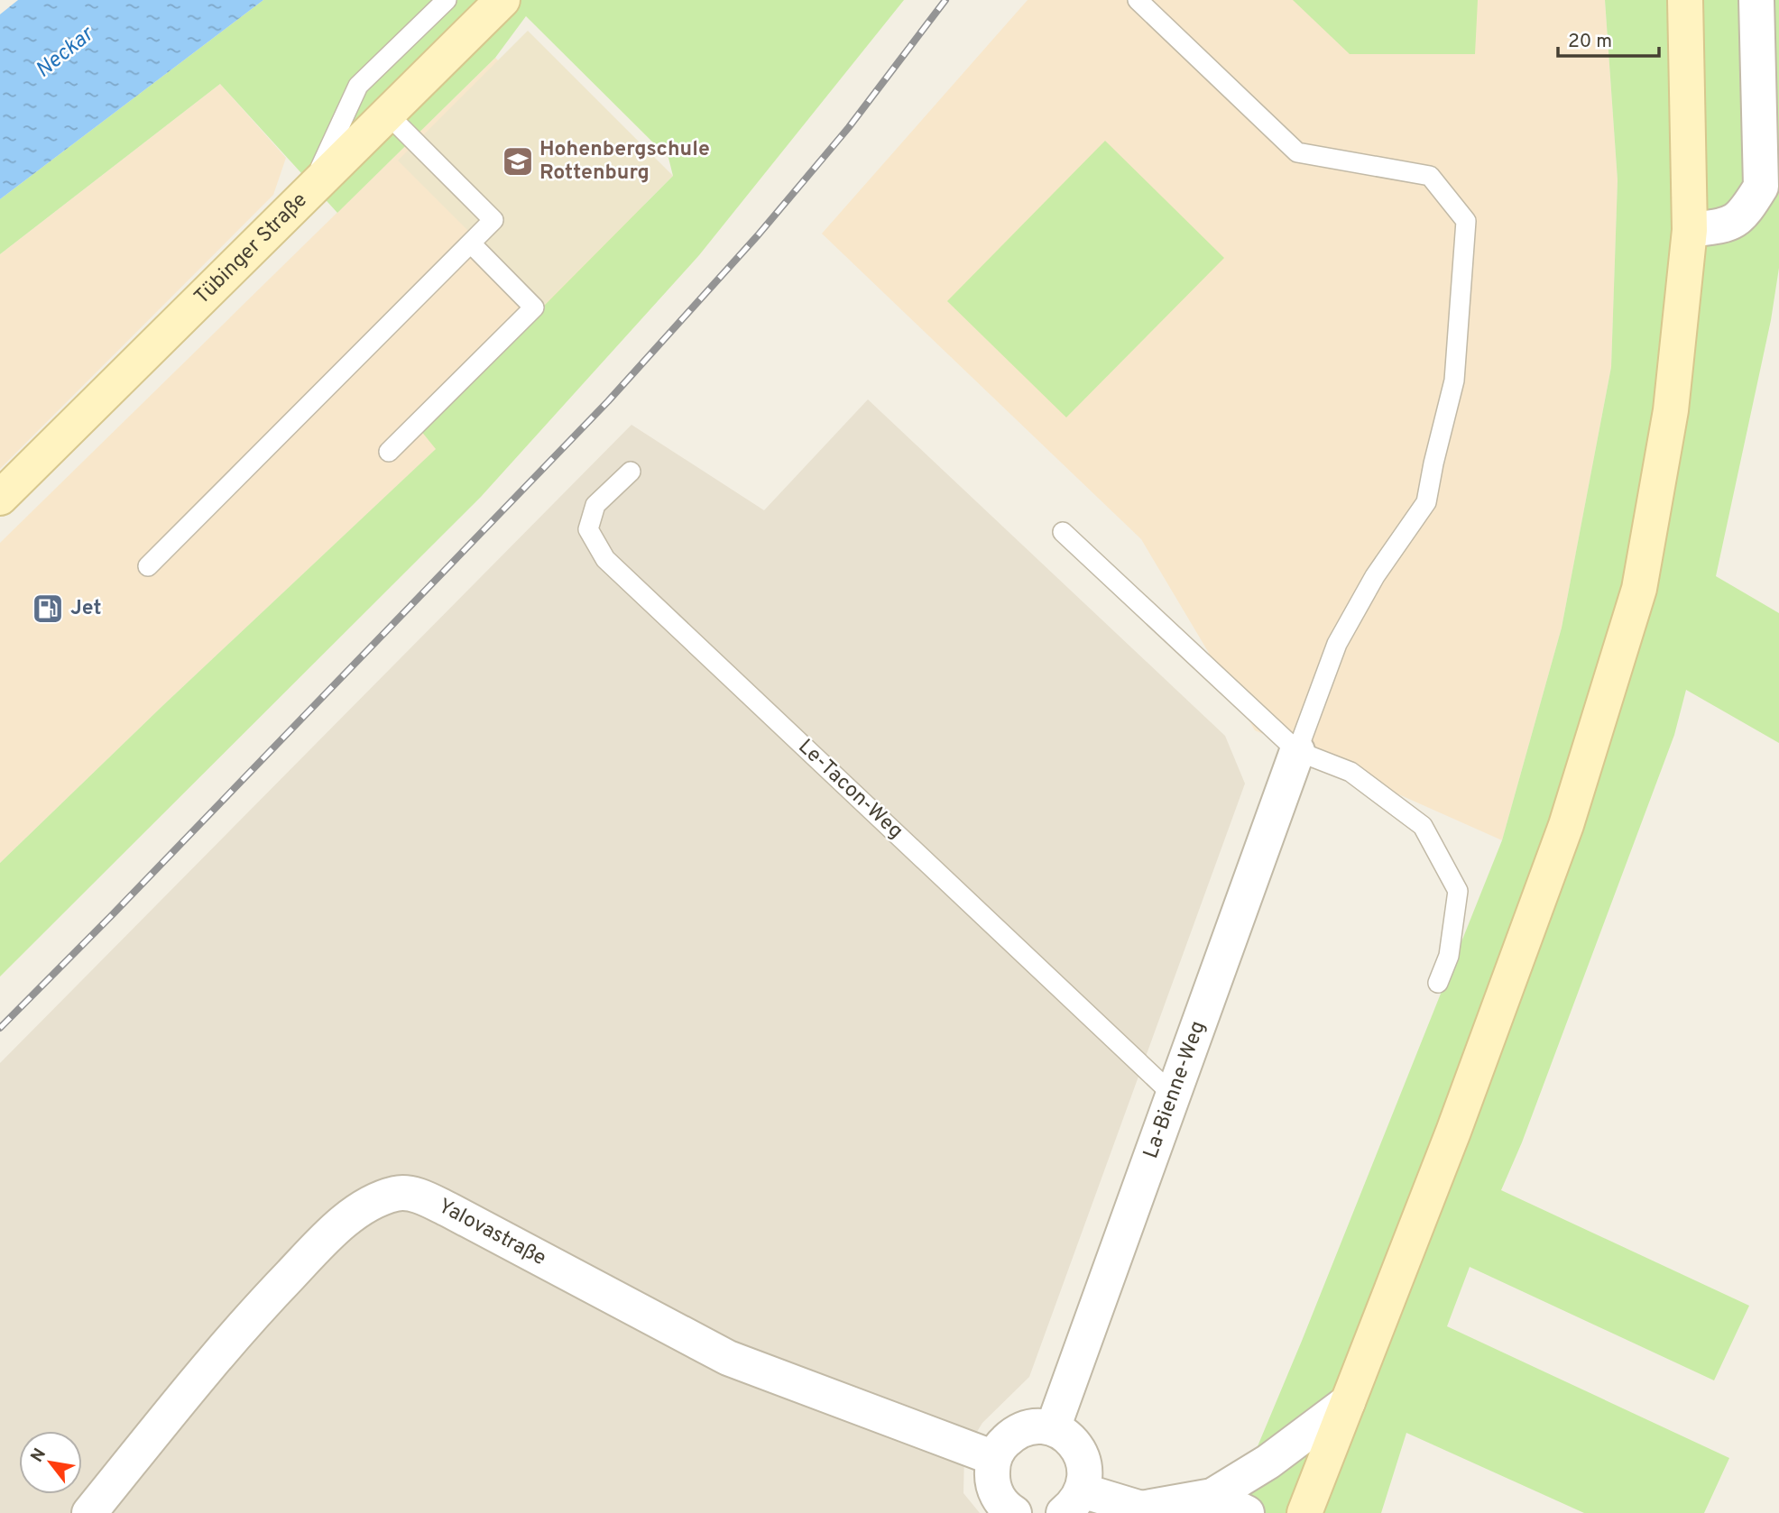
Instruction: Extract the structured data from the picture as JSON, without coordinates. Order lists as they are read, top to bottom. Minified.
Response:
{"streets":{"main road":["Tübinger Straße"],"street":["La-Bienne-Weg","Yalovastraße"],"lane":["Le-Tacon-Weg"]},"crossings":[["Le-Tacon-Weg","La-Bienne-Weg"]],"water":["Neckar"],"places":{"school or university":["Hohenbergschule Rottenburg"],"fuel station":["Jet"]},"scale_bar":"20 m","north":"top left"}
